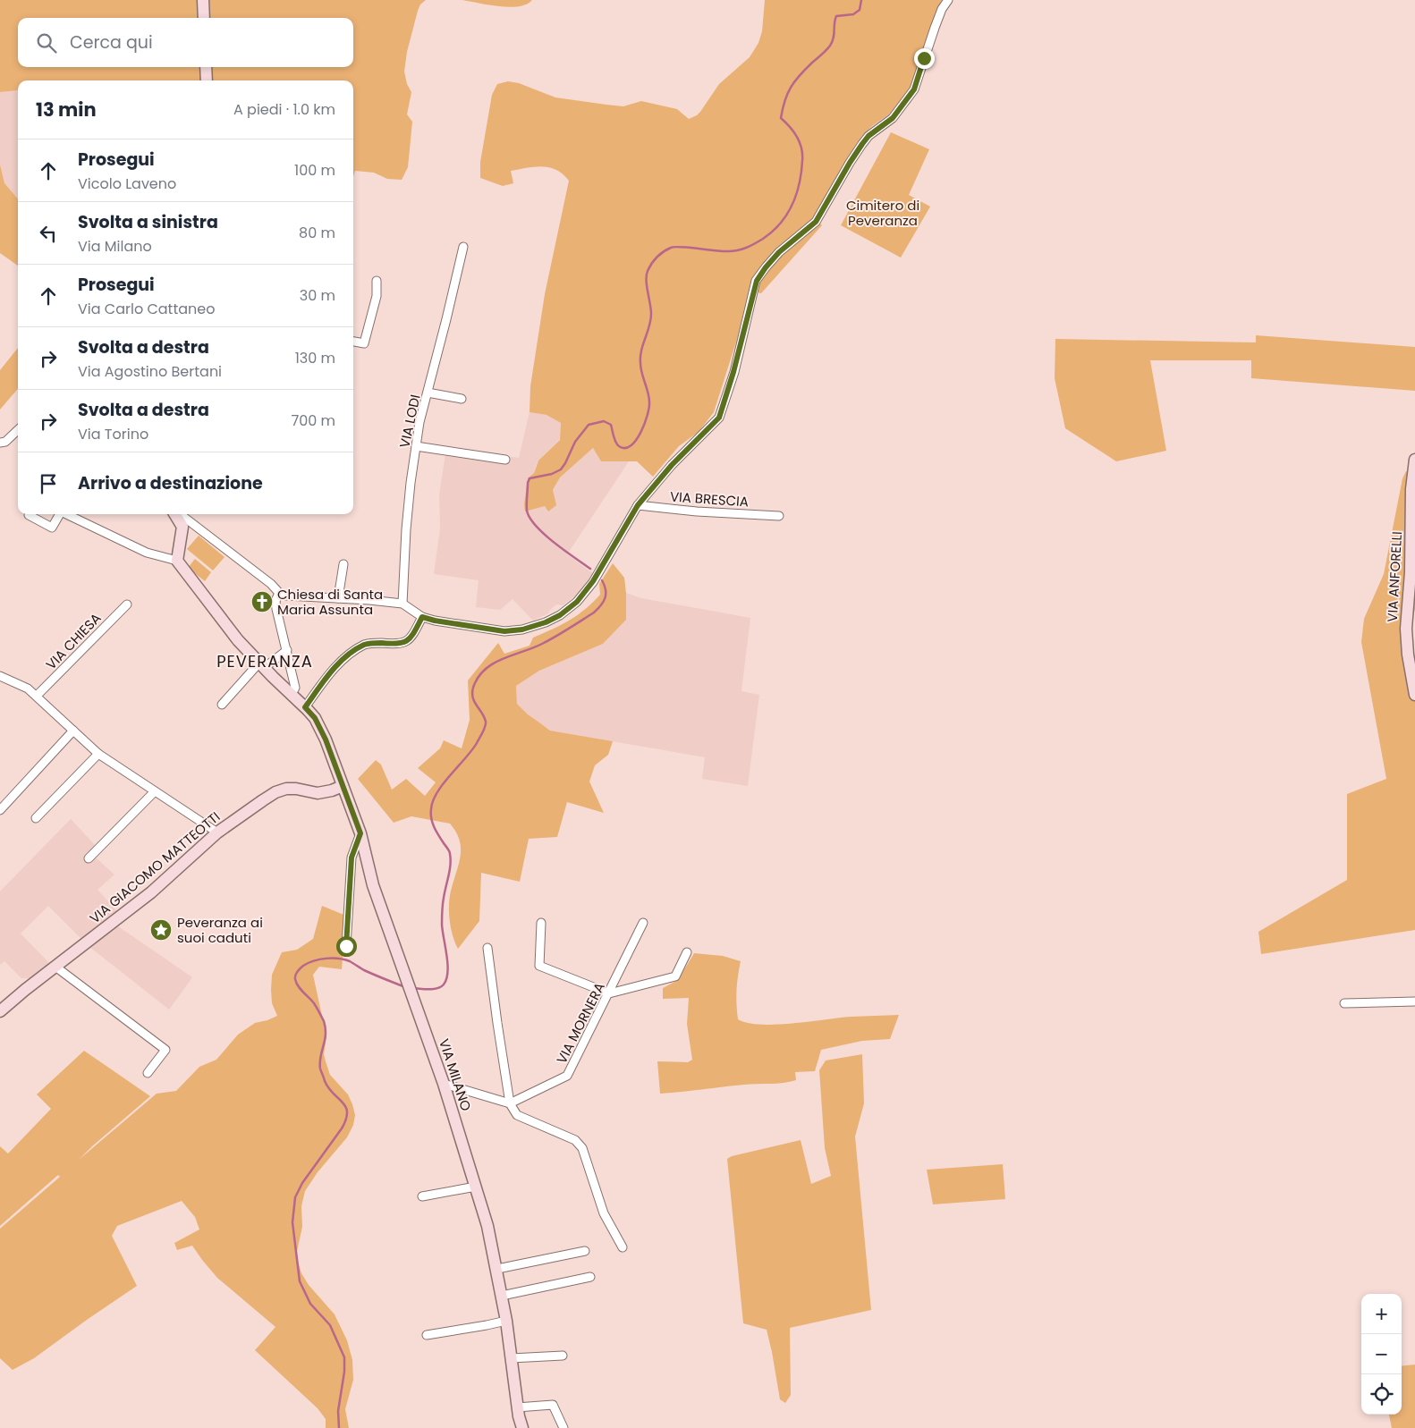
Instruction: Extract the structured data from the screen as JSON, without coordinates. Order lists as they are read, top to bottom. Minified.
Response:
{"streets":{"street":["VIA LODI","VIA BRESCIA","VIA ANFORELLI","VIA CHIESA","VIA GIACOMO MATTEOTTI","VIA MORNERA","VIA MILANO"]},"crossings":[["VIA GIACOMO MATTEOTTI","VIA MILANO"]],"districts":["PEVERANZA"],"parks":["Cimitero di Peveranza"],"places":{"church":["Chiesa di Santa Maria Assunta"],"place":["Peveranza ai suoi caduti"]},"page":{"search":"Cerca qui","heading":["13 min","A piedi · 1.0 km"],"list":[["Prosegui","Vicolo Laveno","100 m"],["Svolta a sinistra","Via Milano","80 m"],["Prosegui","Via Carlo Cattaneo","30 m"],["Svolta a destra","Via Agostino Bertani","130 m"],["Svolta a destra","Via Torino","700 m"],"Arrivo a destinazione"],"map_buttons":["+","−"]}}
